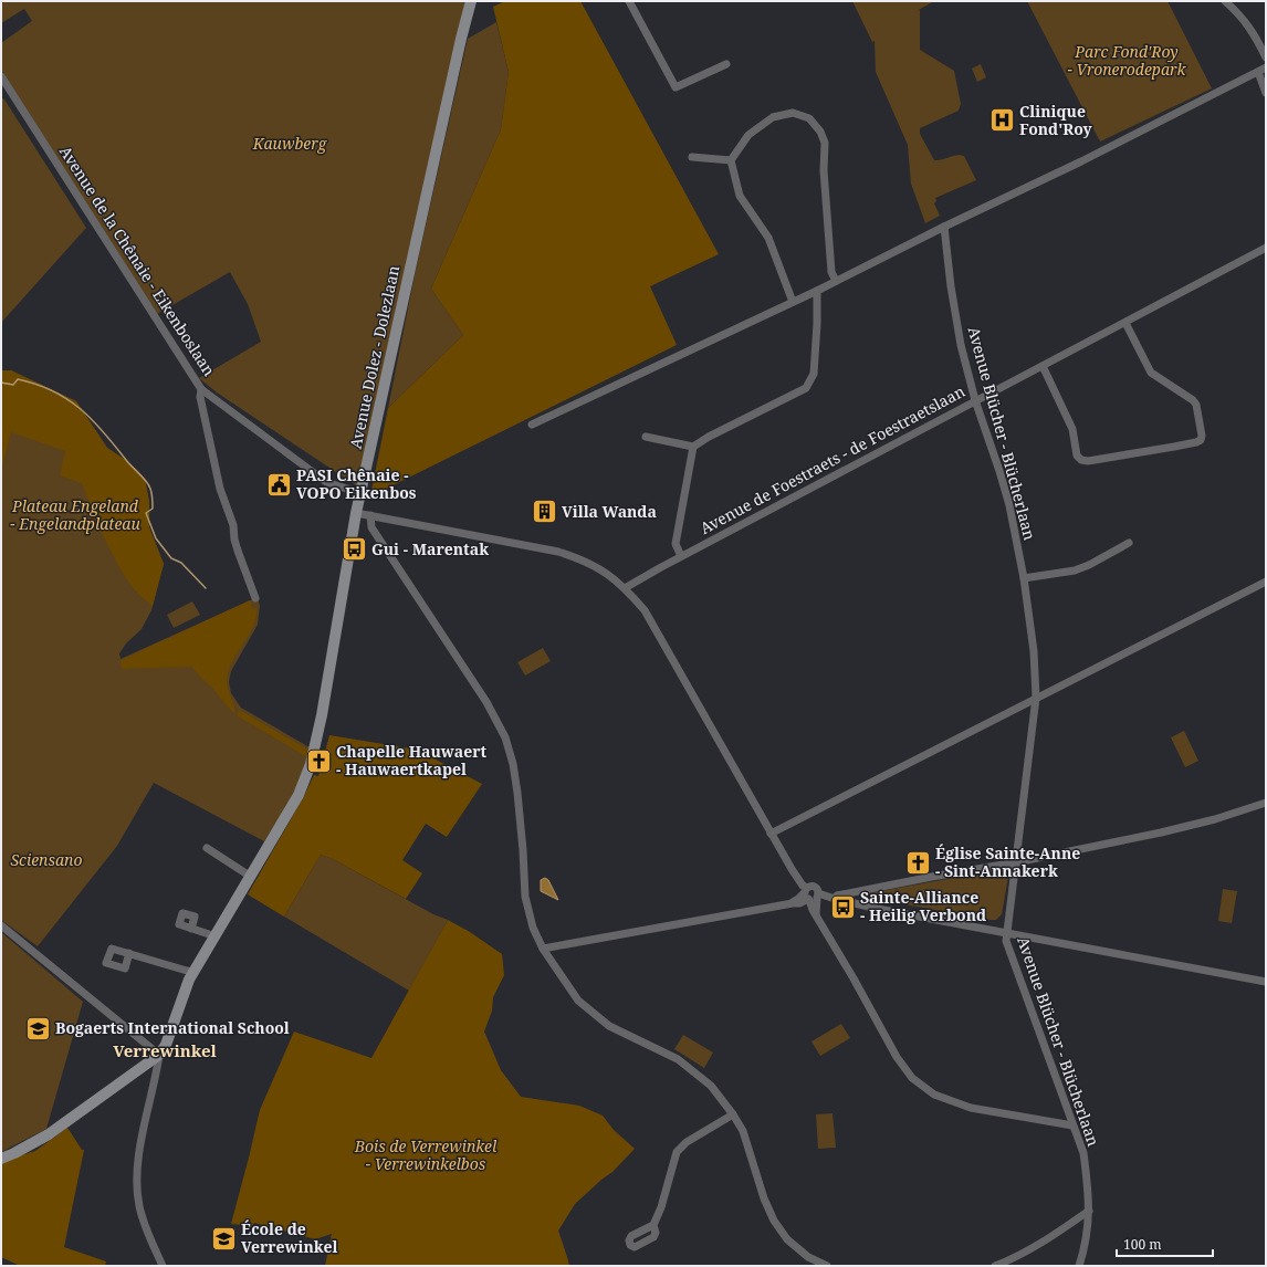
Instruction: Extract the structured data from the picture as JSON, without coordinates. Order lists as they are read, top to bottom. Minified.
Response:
{"streets":{"street":["Avenue de la Chênaie - Eikenboslaan","Avenue Dolez - Dolezlaan","Avenue Blücher - Blücherlaan","Avenue de Foestraets - de Foestraetslaan"]},"crossings":[["Avenue de la Chênaie - Eikenboslaan","Avenue Dolez - Dolezlaan"],["Avenue Blücher - Blücherlaan","Avenue de Foestraets - de Foestraetslaan"]],"districts":["Verrewinkel"],"parks":["Parc Fond'Roy - Vronerodepark","Kauwberg","Plateau Engeland - Engelandplateau","Sciensano","Bois de Verrewinkel - Verrewinkelbos"],"places":{"hospital":["Clinique Fond'Roy"],"public building":["PASI Chênaie - VOPO Eikenbos"],"building":["Villa Wanda"],"bus stop":["Gui - Marentak","Sainte-Alliance - Heilig Verbond"],"church":["Chapelle Hauwaert - Hauwaertkapel","Église Sainte-Anne - Sint-Annakerk"],"school or university":["Bogaerts International School","École de Verrewinkel"]},"scale_bar":"100 m"}
